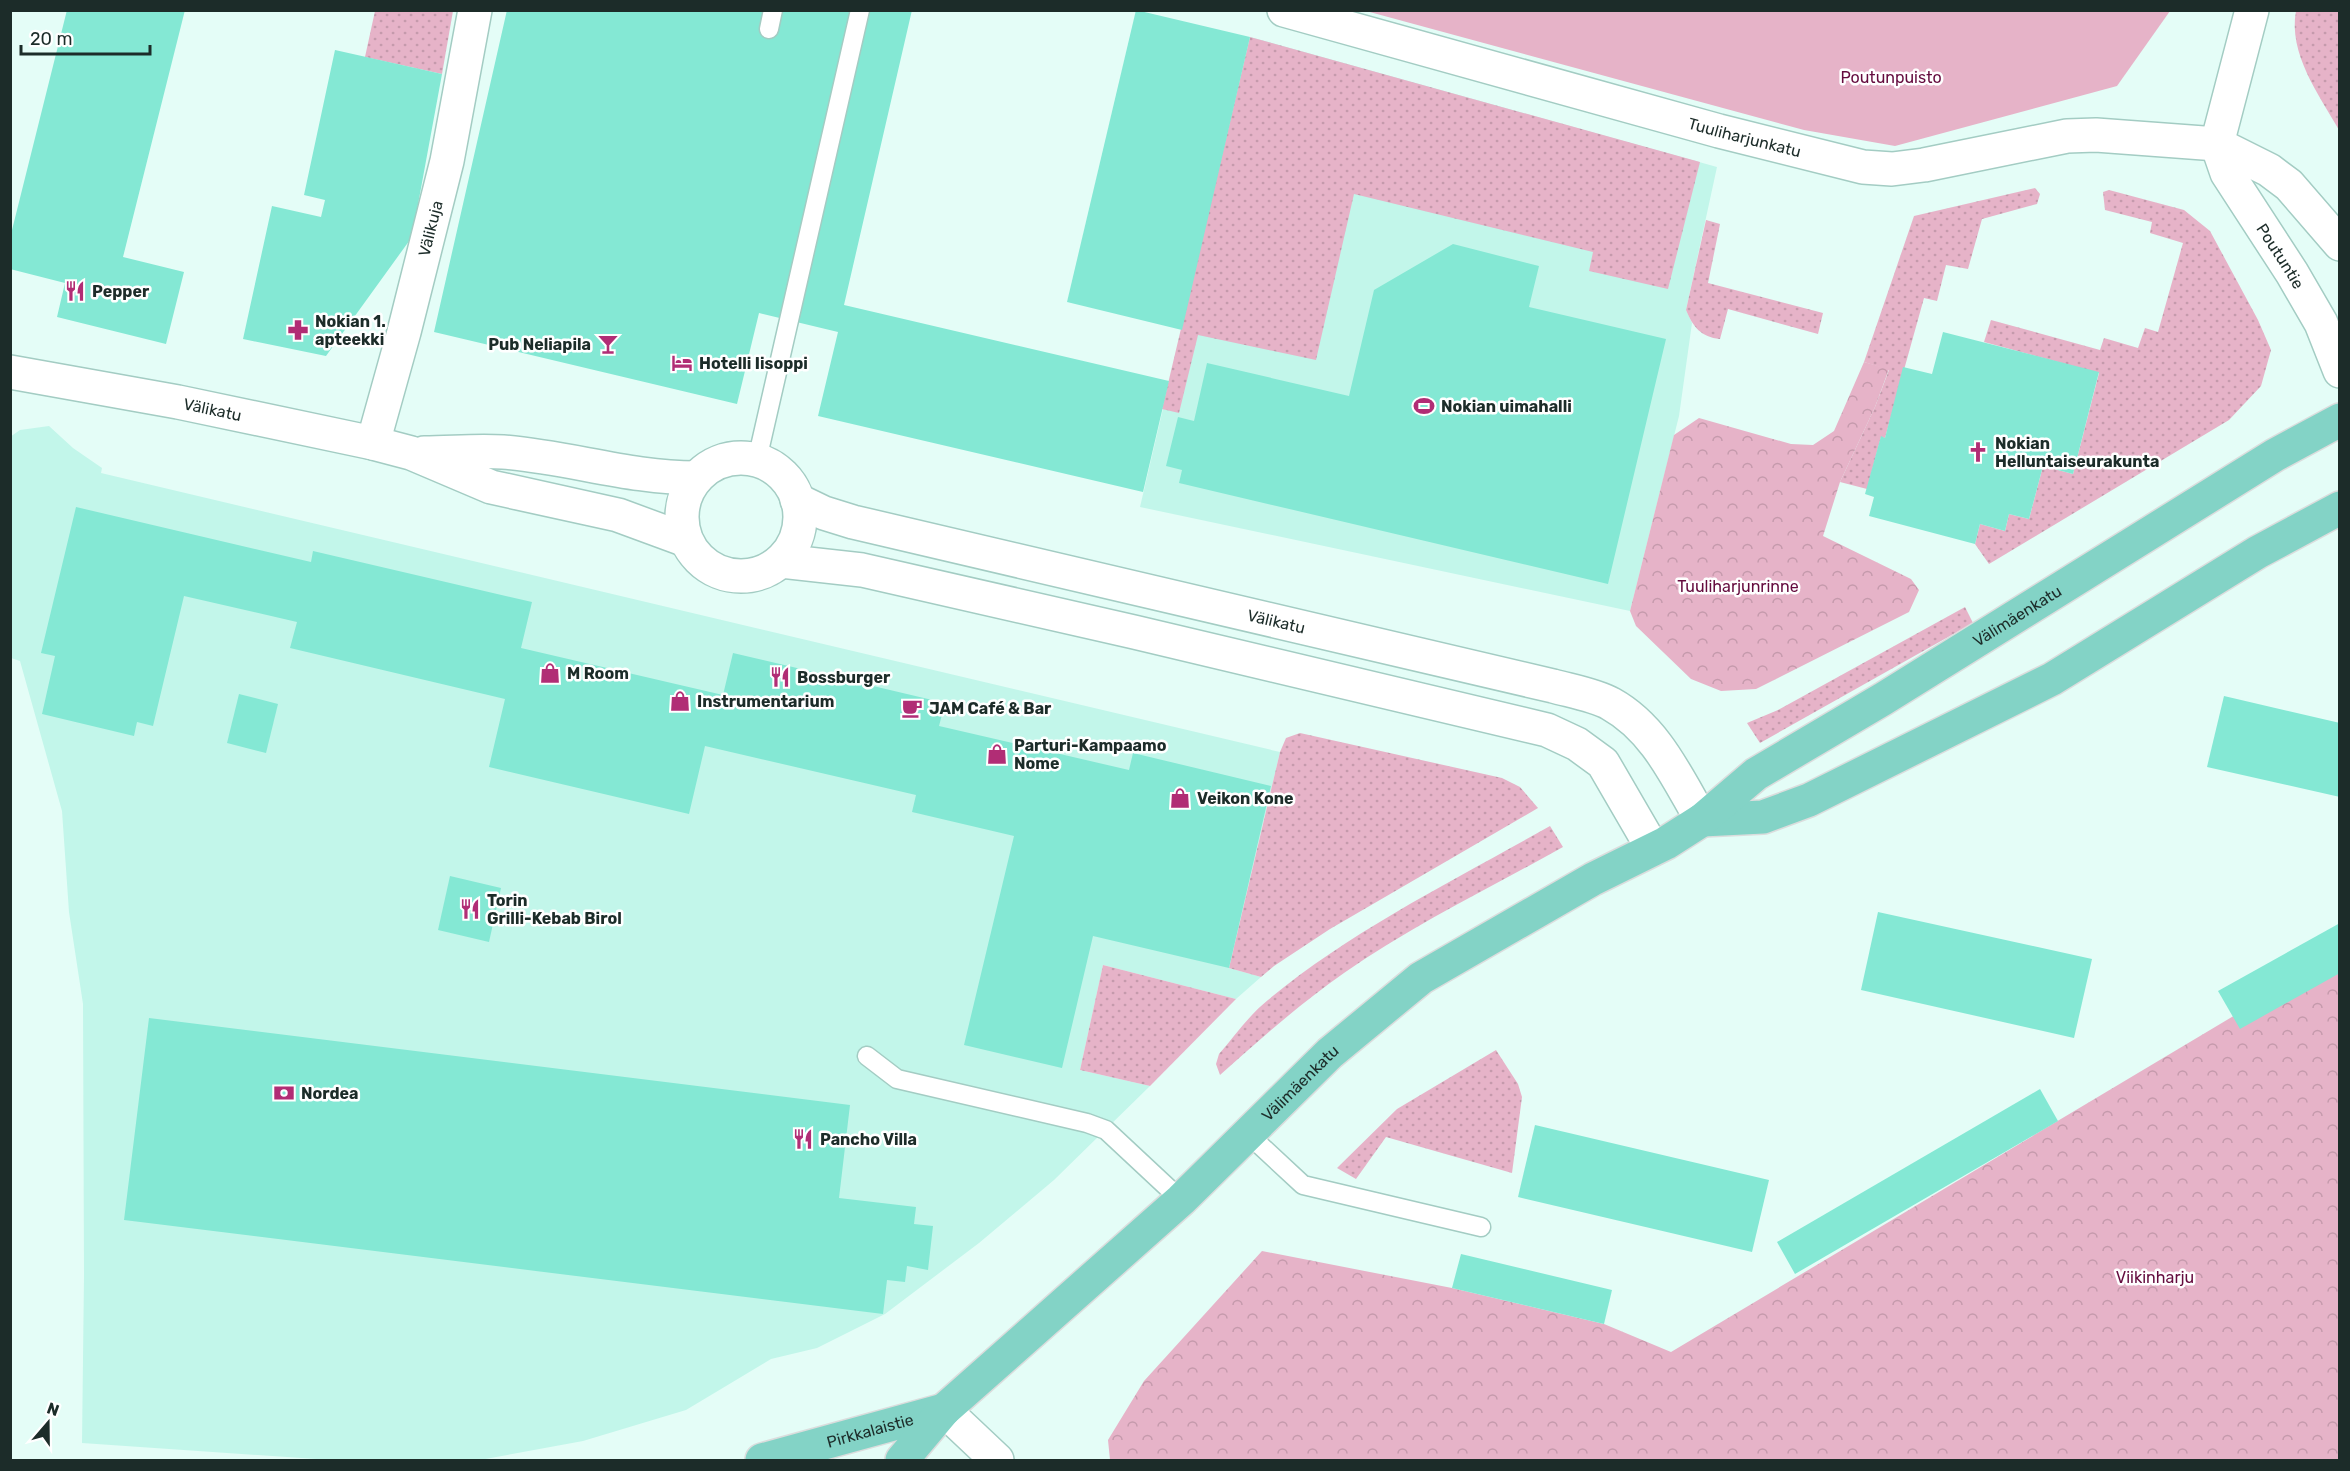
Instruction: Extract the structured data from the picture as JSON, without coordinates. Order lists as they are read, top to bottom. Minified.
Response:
{"streets":{"main road":["Välimäenkatu","Pirkkalaistie"],"street":["Tuuliharjunkatu","Välikuja","Poutuntie","Välikatu"]},"crossings":[["Tuuliharjunkatu","Poutuntie"],["Välikuja","Välikatu"],["Välikatu","Välimäenkatu"],["Välimäenkatu","Pirkkalaistie"]],"parks":["Poutunpuisto","Tuuliharjunrinne","Viikinharju"],"places":{"restaurant":["Pepper","Bossburger","Torin Grilli-Kebab Birol","Pancho Villa"],"pharmacy":["Nokian 1. apteekki"],"bar":["Pub Neliapila"],"hotel":["Hotelli Iisoppi"],"sports":["Nokian uimahalli"],"church":["Nokian Helluntaiseurakunta"],"shop":["M Room","Instrumentarium","Parturi-Kampaamo Nome","Veikon Kone"],"cafe":["JAM Café & Bar"],"bank":["Nordea"]},"scale_bar":"20 m","north":"top"}
